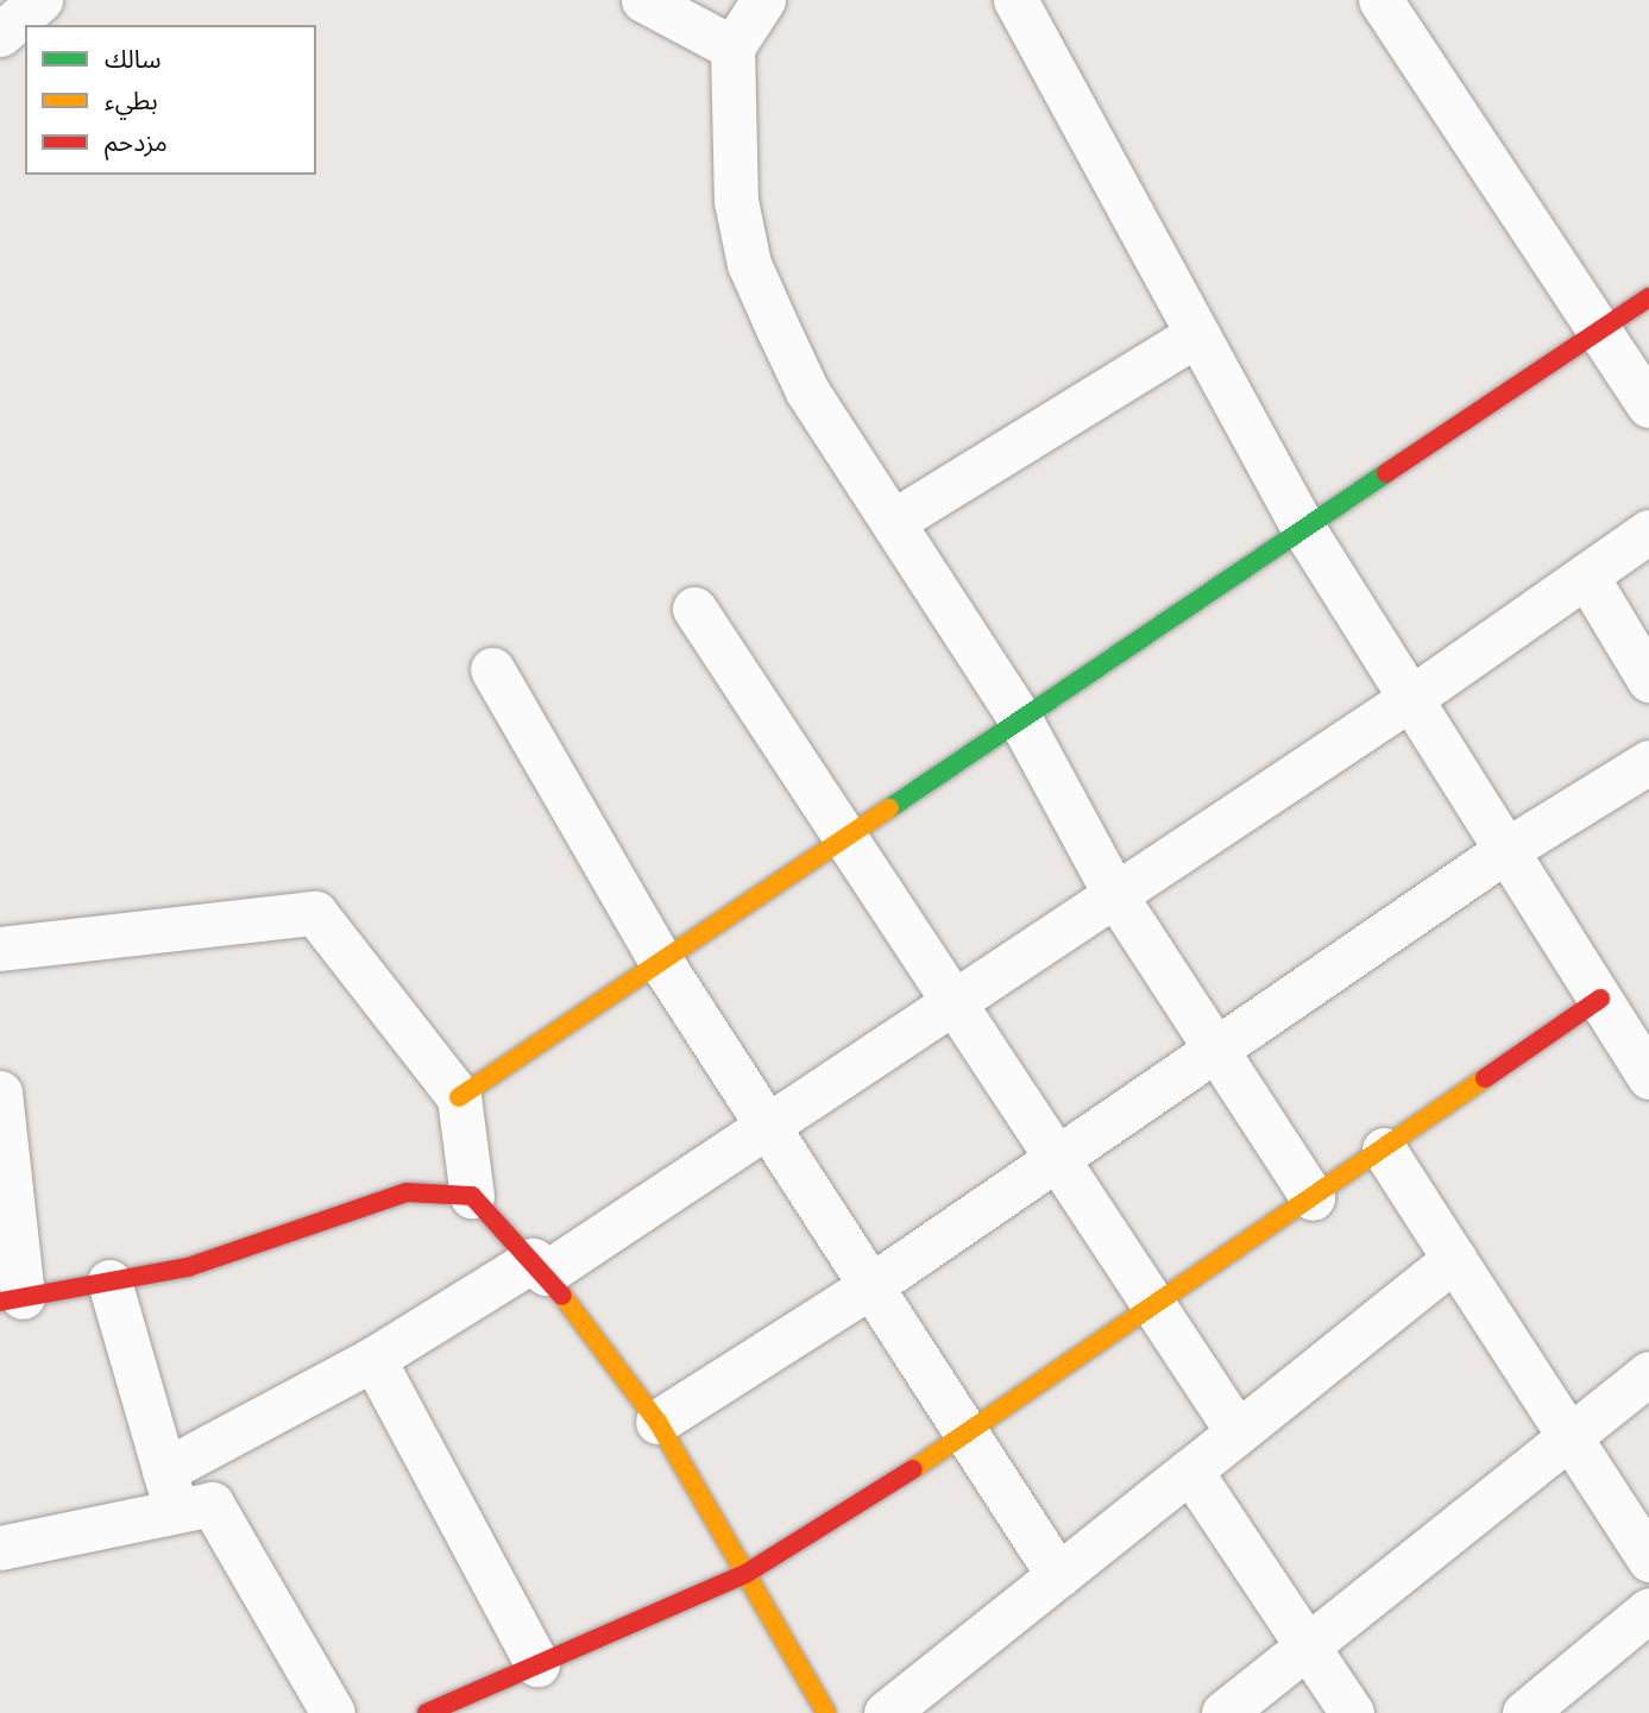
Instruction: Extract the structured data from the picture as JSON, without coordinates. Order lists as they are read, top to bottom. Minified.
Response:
{"legend":["سالك","بطيء","مزدحم"]}
